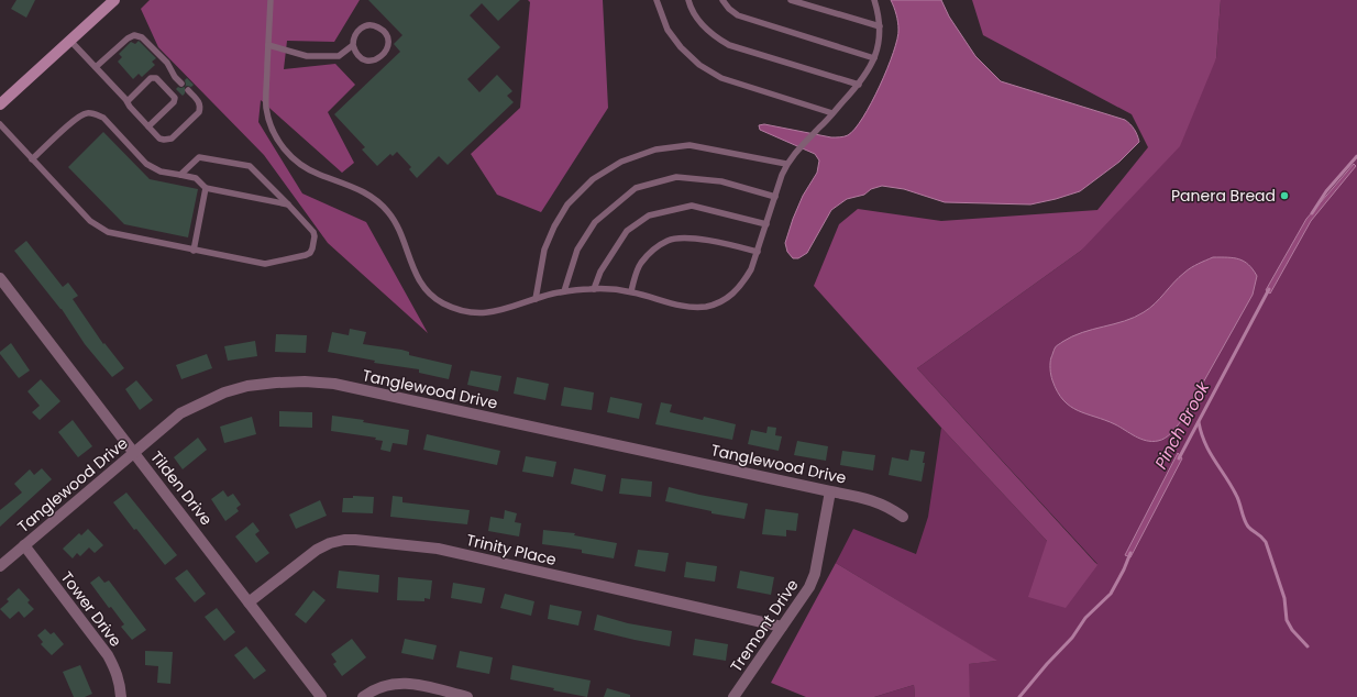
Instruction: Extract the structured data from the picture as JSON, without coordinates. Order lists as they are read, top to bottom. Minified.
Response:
{"streets":{"street":["Tanglewood Drive","Tilden Drive","Trinity Place","Tower Drive","Tremont Drive"]},"crossings":[["Tanglewood Drive","Tilden Drive"],["Tanglewood Drive","Tower Drive"],["Tanglewood Drive","Tremont Drive"],["Tilden Drive","Trinity Place"],["Trinity Place","Tremont Drive"]],"water":["Pinch Brook"],"places":["Panera Bread"]}
